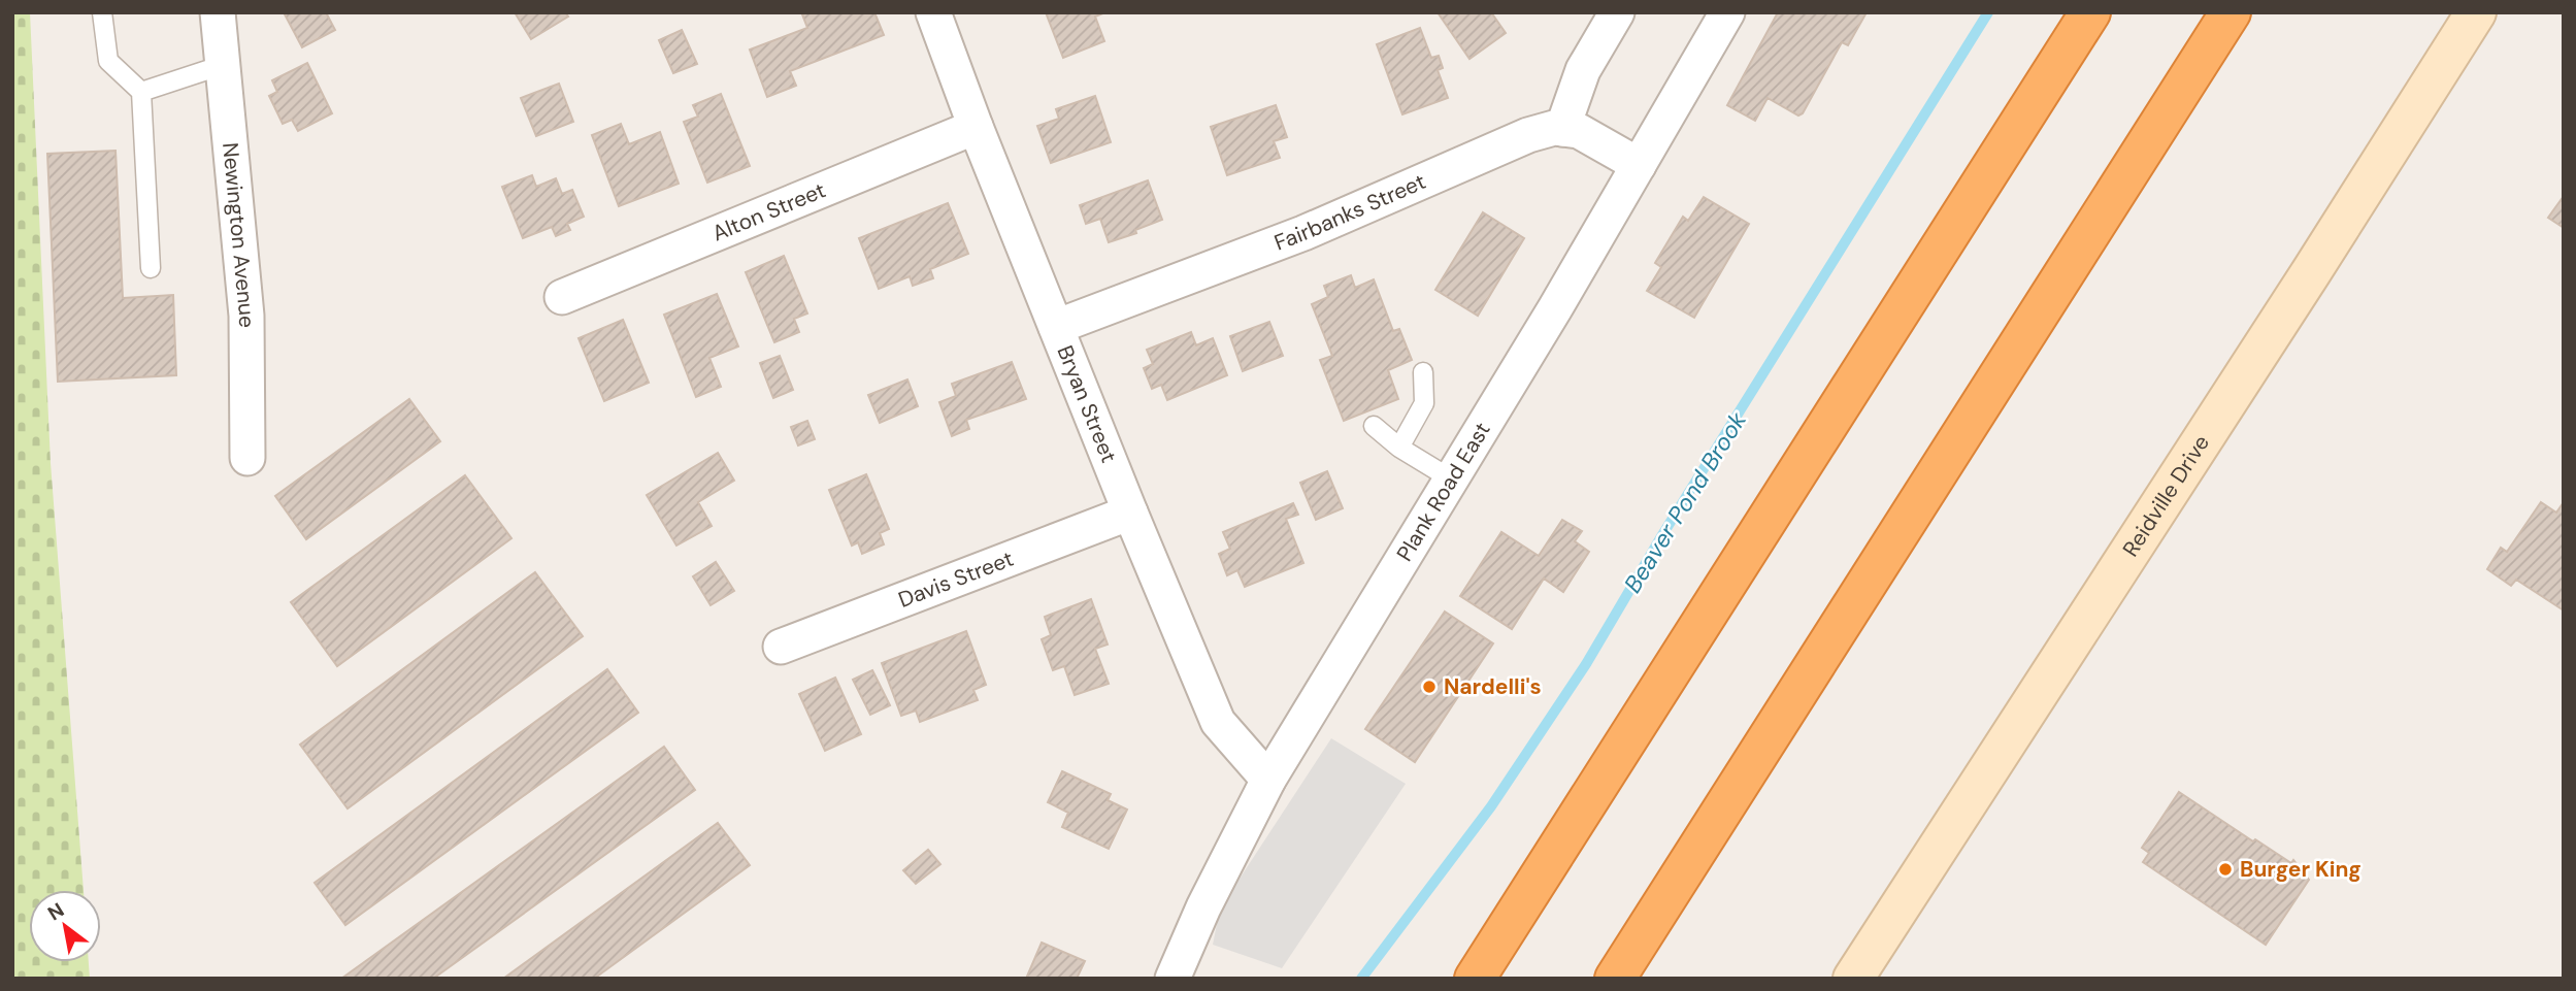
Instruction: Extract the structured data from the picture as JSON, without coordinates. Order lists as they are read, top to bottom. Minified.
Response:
{"streets":{"main road":["Reidville Drive"],"street":["Alton Street","Fairbanks Street","Newington Avenue","Bryan Street","Plank Road East","Davis Street"]},"crossings":[["Alton Street","Bryan Street"],["Fairbanks Street","Bryan Street"],["Fairbanks Street","Plank Road East"],["Bryan Street","Plank Road East"],["Bryan Street","Davis Street"]],"water":["Beaver Pond Brook"],"places":["Nardelli's","Burger King"],"north":"top left"}
